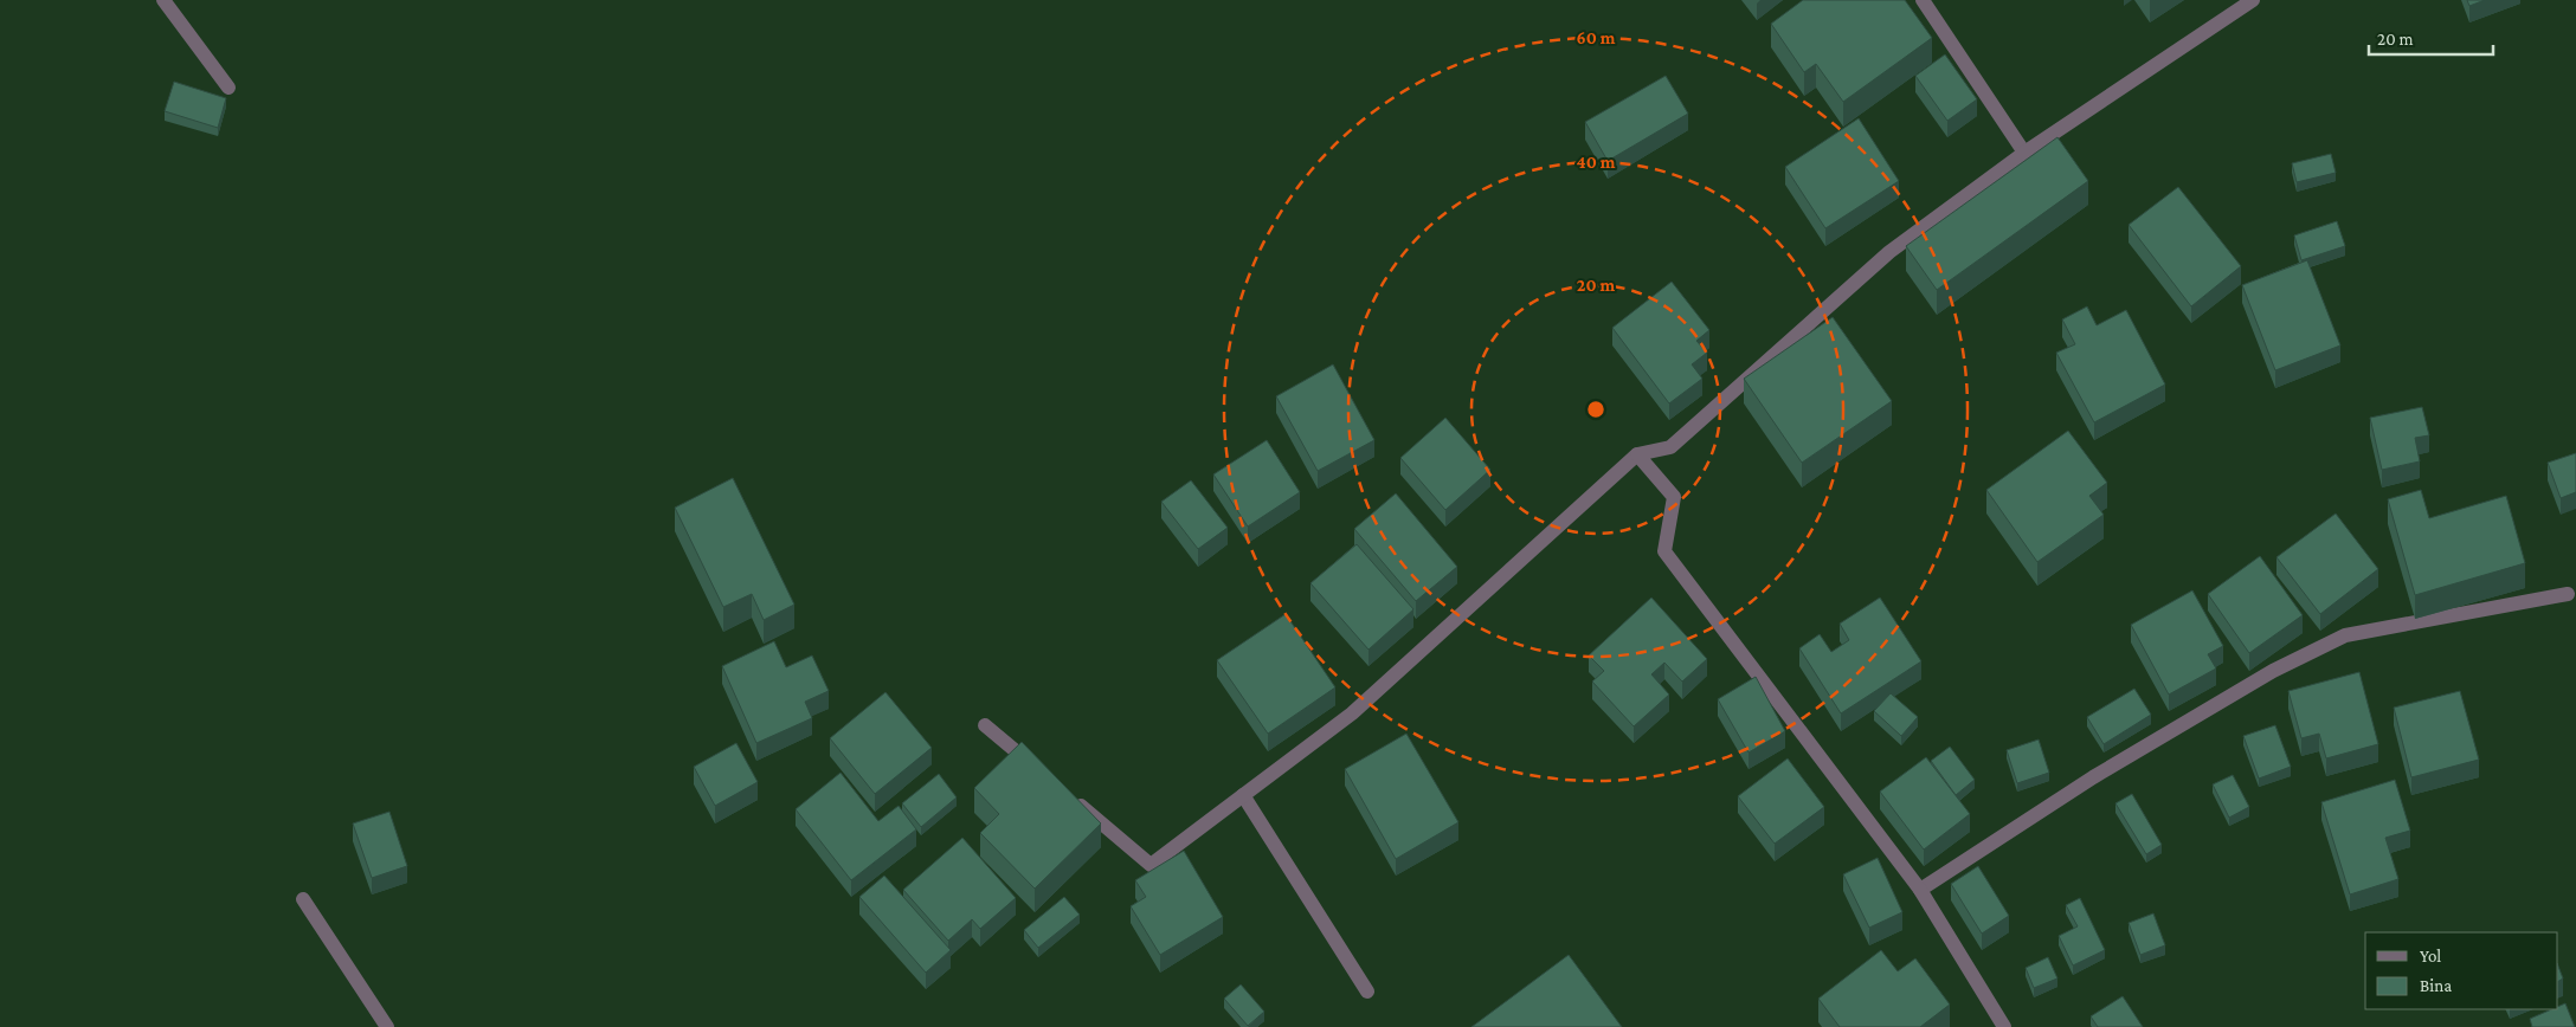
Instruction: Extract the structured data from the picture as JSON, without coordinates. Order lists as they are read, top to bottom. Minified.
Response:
{"legend":["Yol","Bina"],"scale_bar":"20 m","rings":["60 m","40 m","20 m"]}
